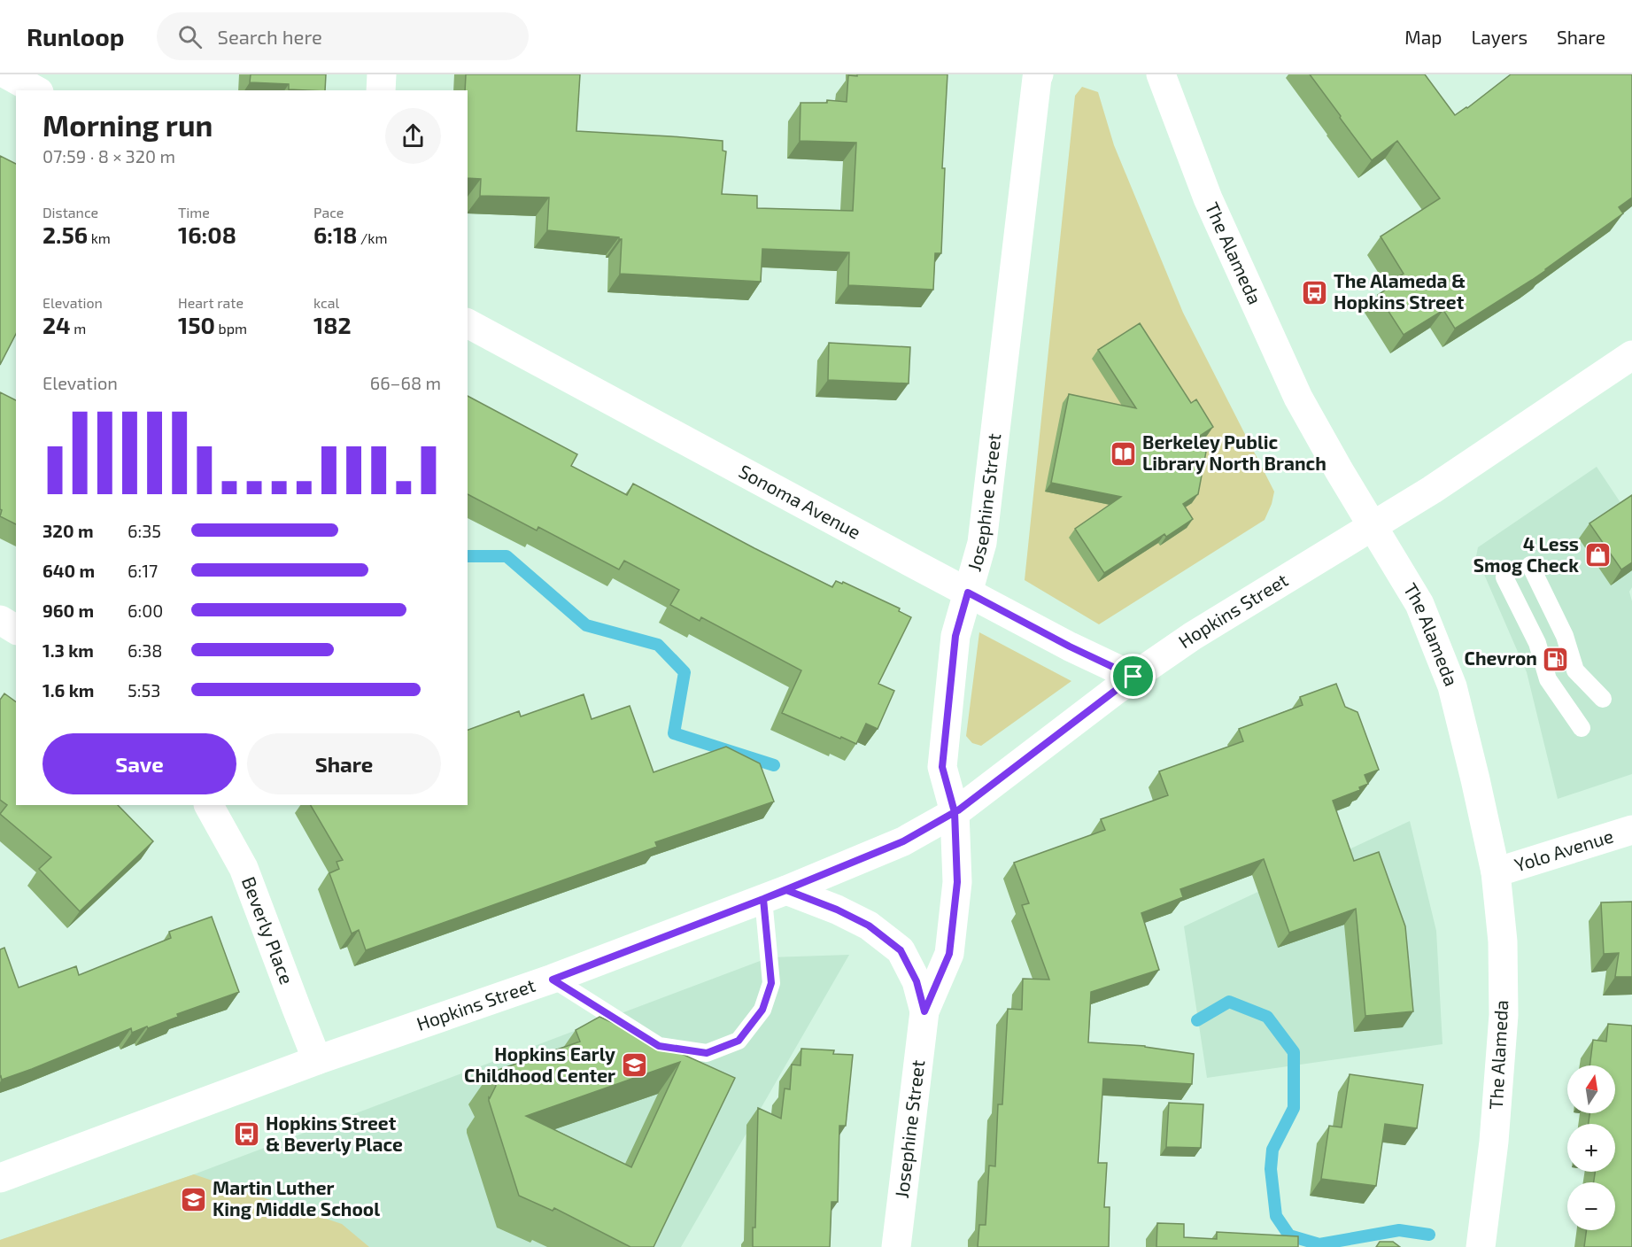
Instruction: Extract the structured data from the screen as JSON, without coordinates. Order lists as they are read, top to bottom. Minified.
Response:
{"streets":{"street":["The Alameda","Sonoma Avenue","Josephine Street","Hopkins Street","Yolo Avenue","Beverly Place"]},"crossings":[["The Alameda","Hopkins Street"],["The Alameda","Yolo Avenue"],["Sonoma Avenue","Josephine Street"],["Sonoma Avenue","Hopkins Street"],["Josephine Street","Hopkins Street"],["Hopkins Street","Beverly Place"]],"places":{"bus stop":["The Alameda & Hopkins Street","Hopkins Street & Beverly Place"],"library":["Berkeley Public Library North Branch"],"shop":["4 Less Smog Check"],"fuel station":["Chevron"],"school or university":["Hopkins Early Childhood Center","Martin Luther King Middle School"]},"north":"top","page":{"header":"Runloop","search":"Search here","nav":["Map","Layers","Share"],"heading":["Morning run","07:59 · 8 × 320 m"],"stats":[["Distance","2.56 km"],["Time","16:08"],["Pace","6:18 /km"],["Elevation","24 m"],["Heart rate","150 bpm"],["kcal","182"]],"chart":["Elevation","66–68 m"],"list":[{"name":"320 m","note":"6:35"},{"name":"640 m","note":"6:17"},{"name":"960 m","note":"6:00"},{"name":"1.3 km","note":"6:38"},{"name":"1.6 km","note":"5:53"}],"buttons":["Save","Share"],"map_buttons":["+","−"]}}
